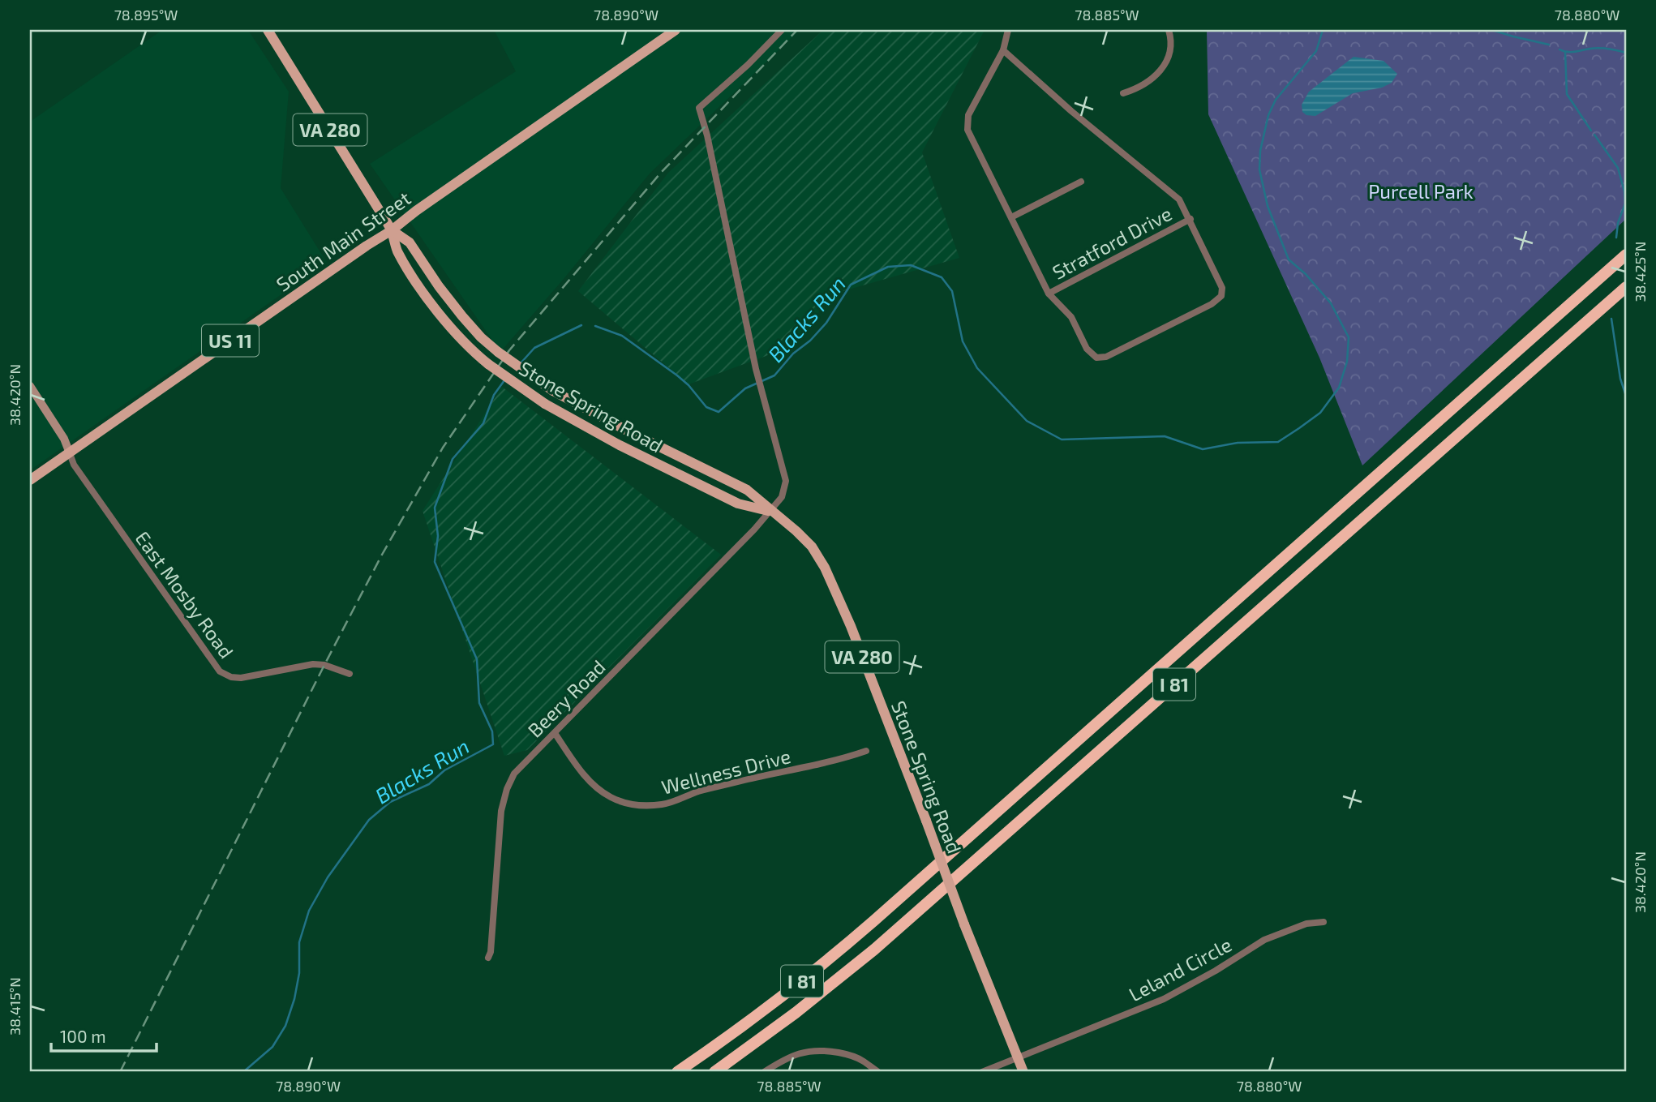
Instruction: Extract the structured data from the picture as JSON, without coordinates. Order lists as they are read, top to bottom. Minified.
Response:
{"streets":{"highway":["I 81"],"main road":["VA 280","South Main Street","US 11","Stone Spring Road"],"street":["Stratford Drive","East Mosby Road","Beery Road","Wellness Drive","Leland Circle"]},"crossings":[["South Main Street","Stone Spring Road"],["South Main Street","East Mosby Road"],["Stone Spring Road","Beery Road"],["Stone Spring Road","Leland Circle"],["Beery Road","Wellness Drive"]],"water":["Blacks Run"],"parks":["Purcell Park"],"scale_bar":"100 m","coordinates":["78.895°W","78.890°W","78.885°W","78.880°W","38.425°N","38.420°N","38.415°N"]}
